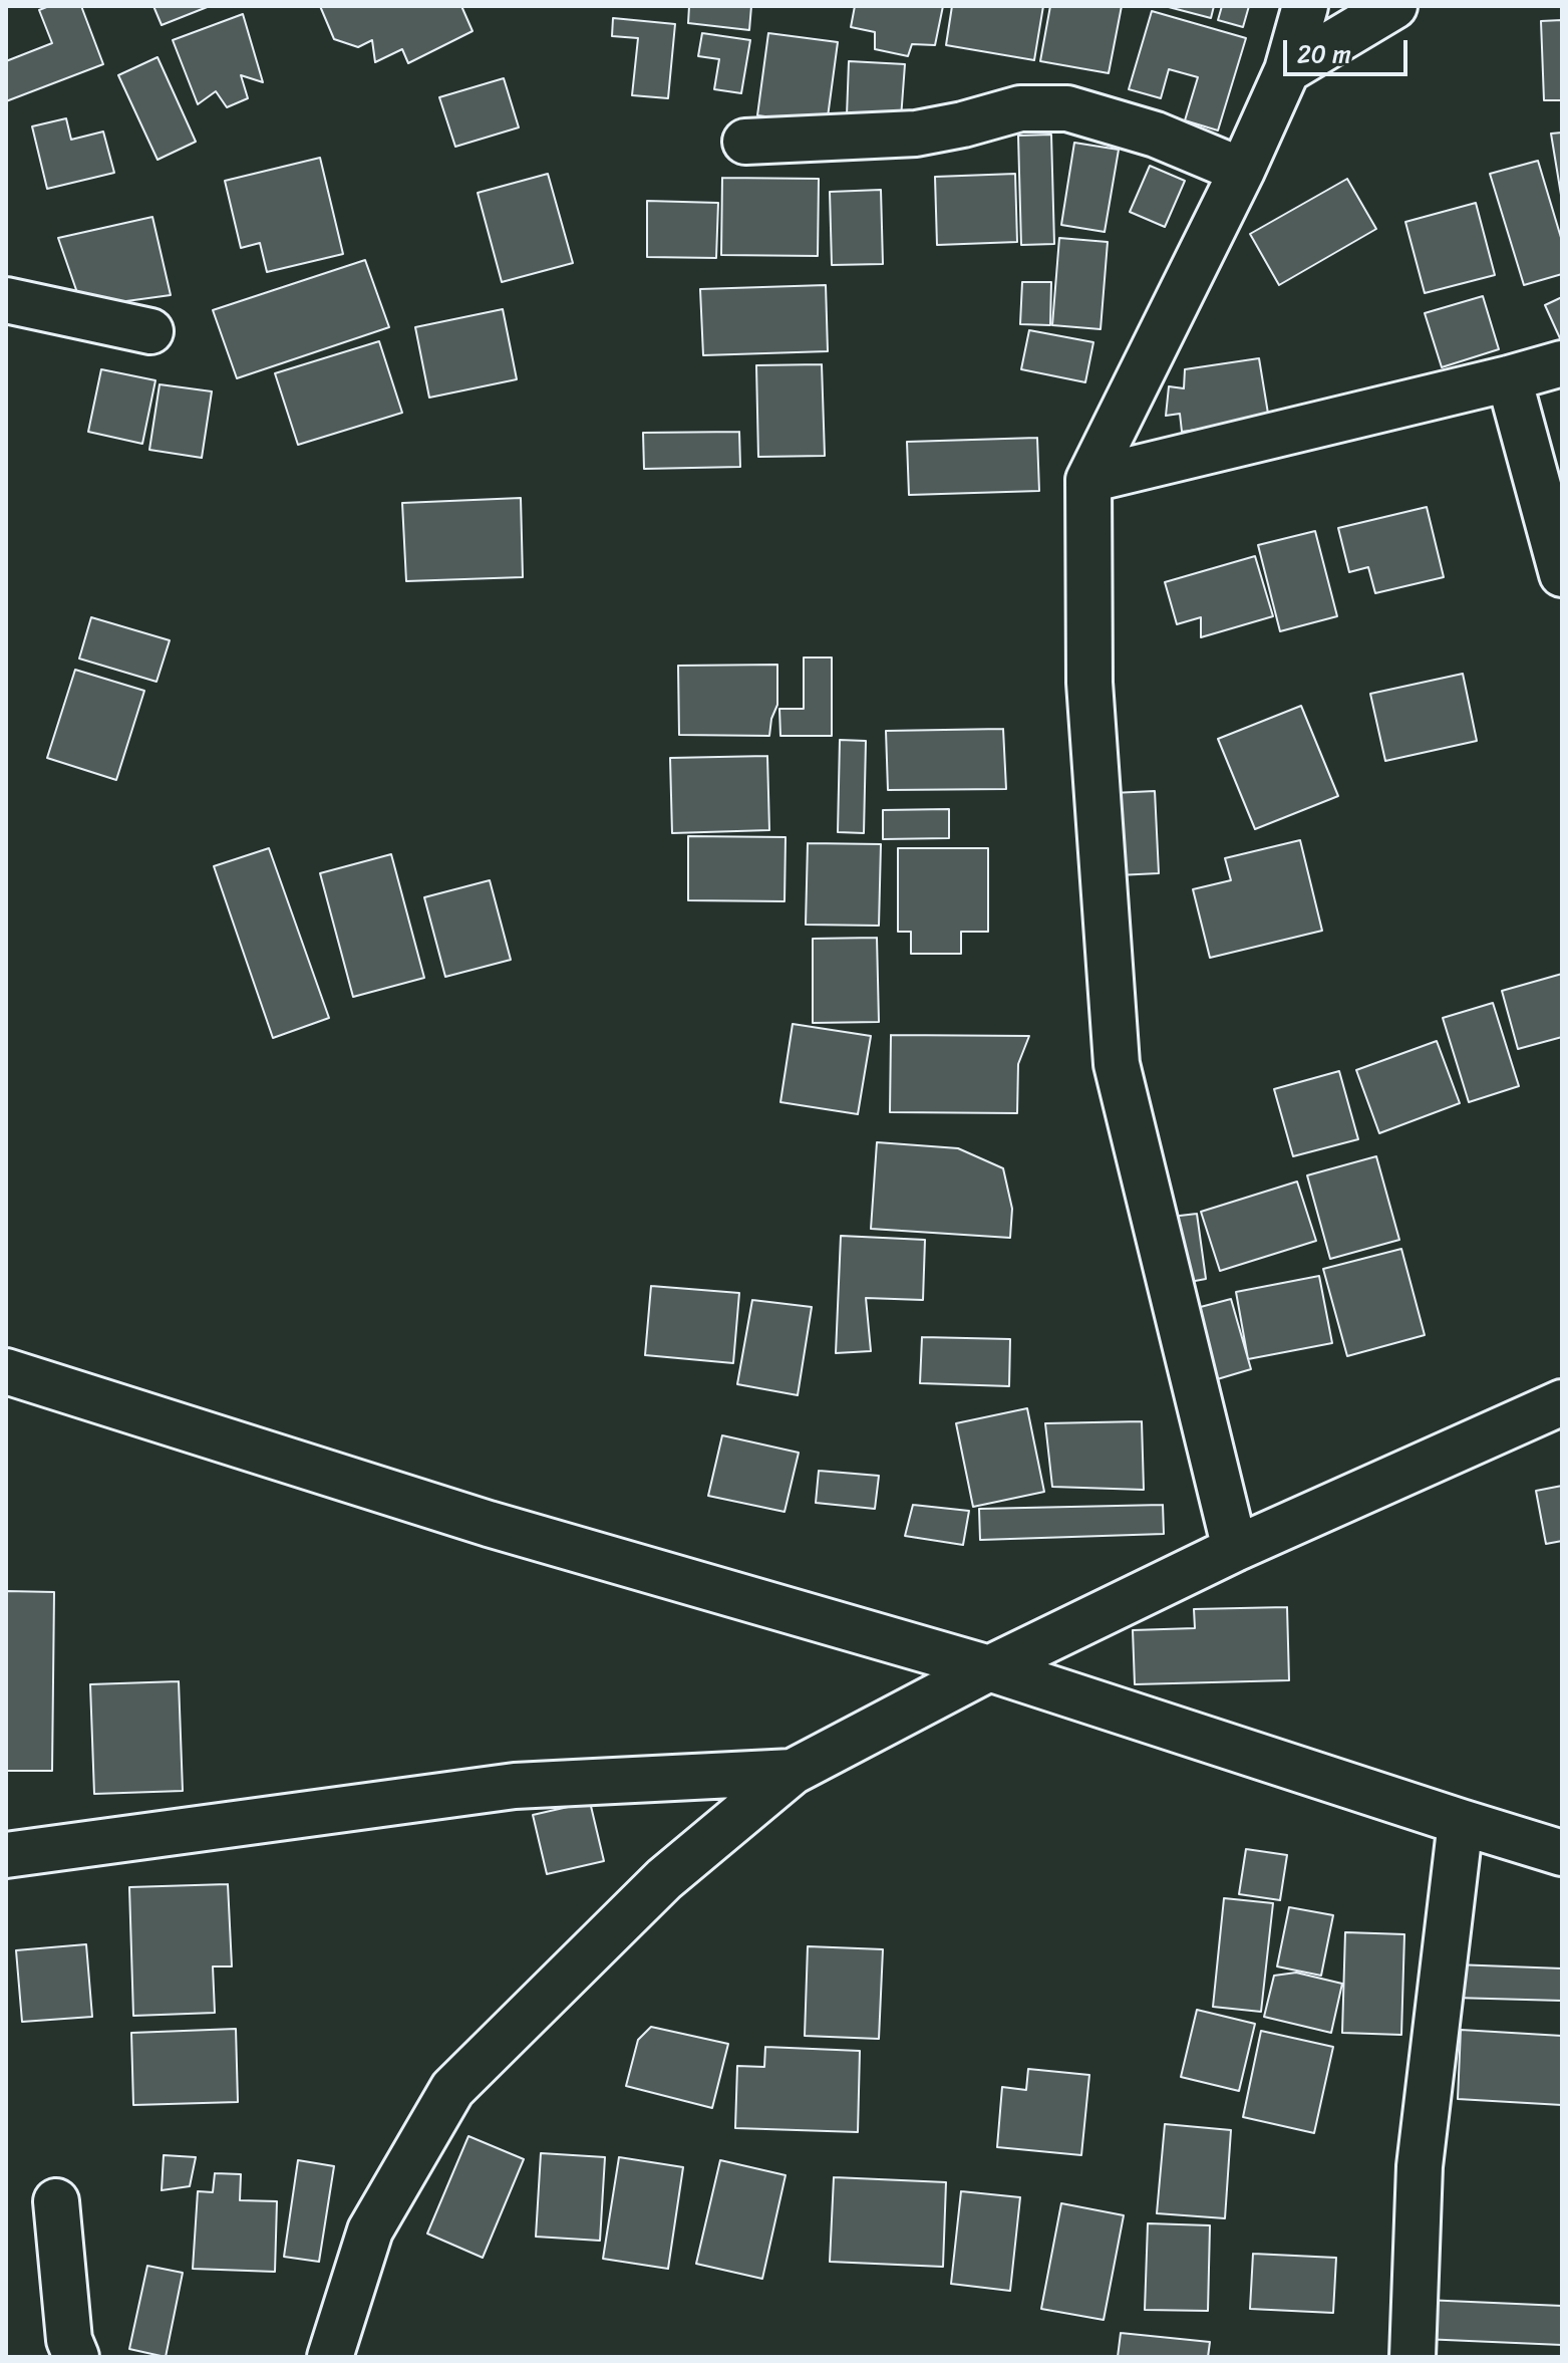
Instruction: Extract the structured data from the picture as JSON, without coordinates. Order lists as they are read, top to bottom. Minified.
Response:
{"scale_bar":"20 m"}
